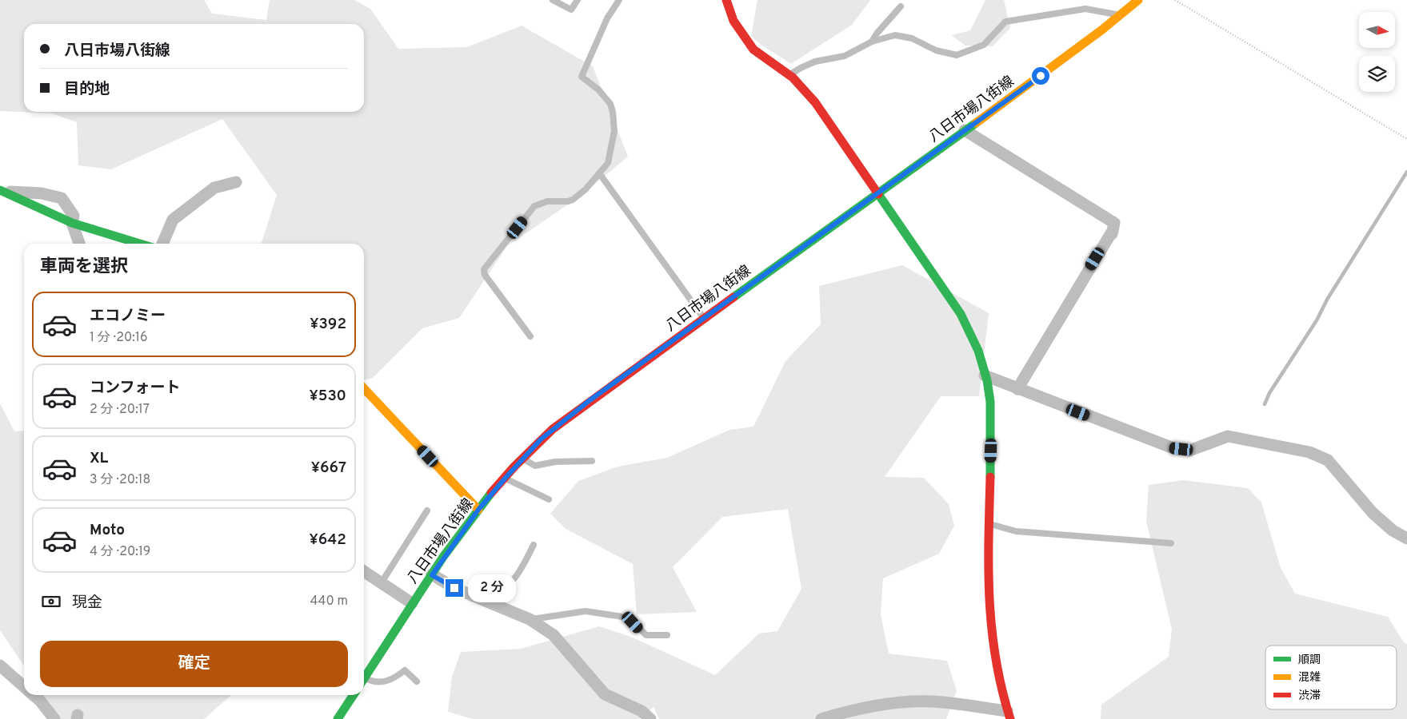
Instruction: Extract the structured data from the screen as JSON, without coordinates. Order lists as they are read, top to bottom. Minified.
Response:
{"streets":{"street":["八日市場八街線"]},"legend":["順調","混雑","渋滞"],"north":"right","page":{"banner":["八日市場八街線","目的地"],"heading":"車両を選択","list":[{"name":"エコノミー","note":"1 分 · 20:16","value":"¥392"},{"name":"コンフォート","note":"2 分 · 20:17","value":"¥530"},{"name":"XL","note":"3 分 · 20:18","value":"¥667"},{"name":"Moto","note":"4 分 · 20:19","value":"¥642"}],"bubble":"2 分","pay":["現金","440 m"],"buttons":"確定"}}
